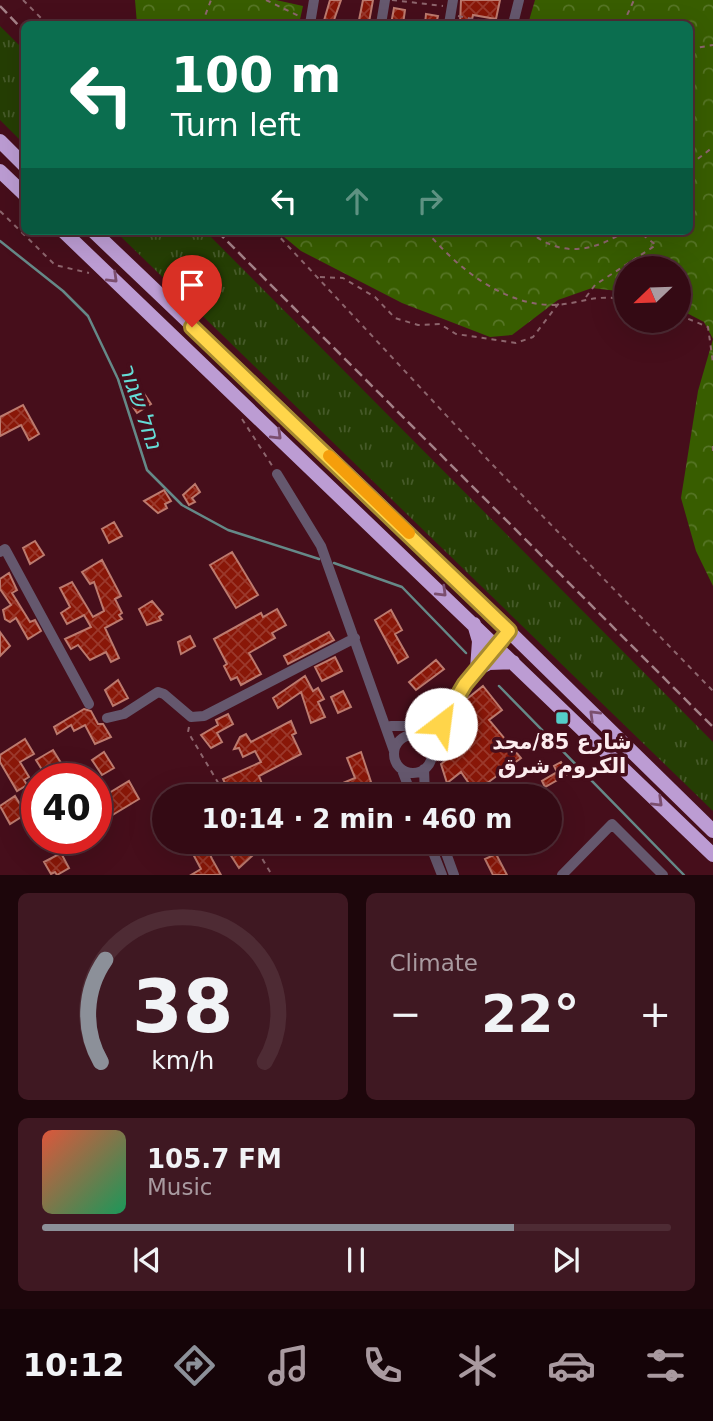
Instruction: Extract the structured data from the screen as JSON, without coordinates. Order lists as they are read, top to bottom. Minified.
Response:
{"water":["נחל שגור"],"places":{"transit":["شارع 85/مجد الكروم شرق"]},"north":"bottom left","page":{"turn":["100 m","Turn left"],"limit":"40","trip":"10:14 · 2 min · 460 m","tile":"Climate","heat":["−","22°","+"],"song":["105.7 FM","Music"],"tabs":"10:12","gauge":["38","km/h"]}}
